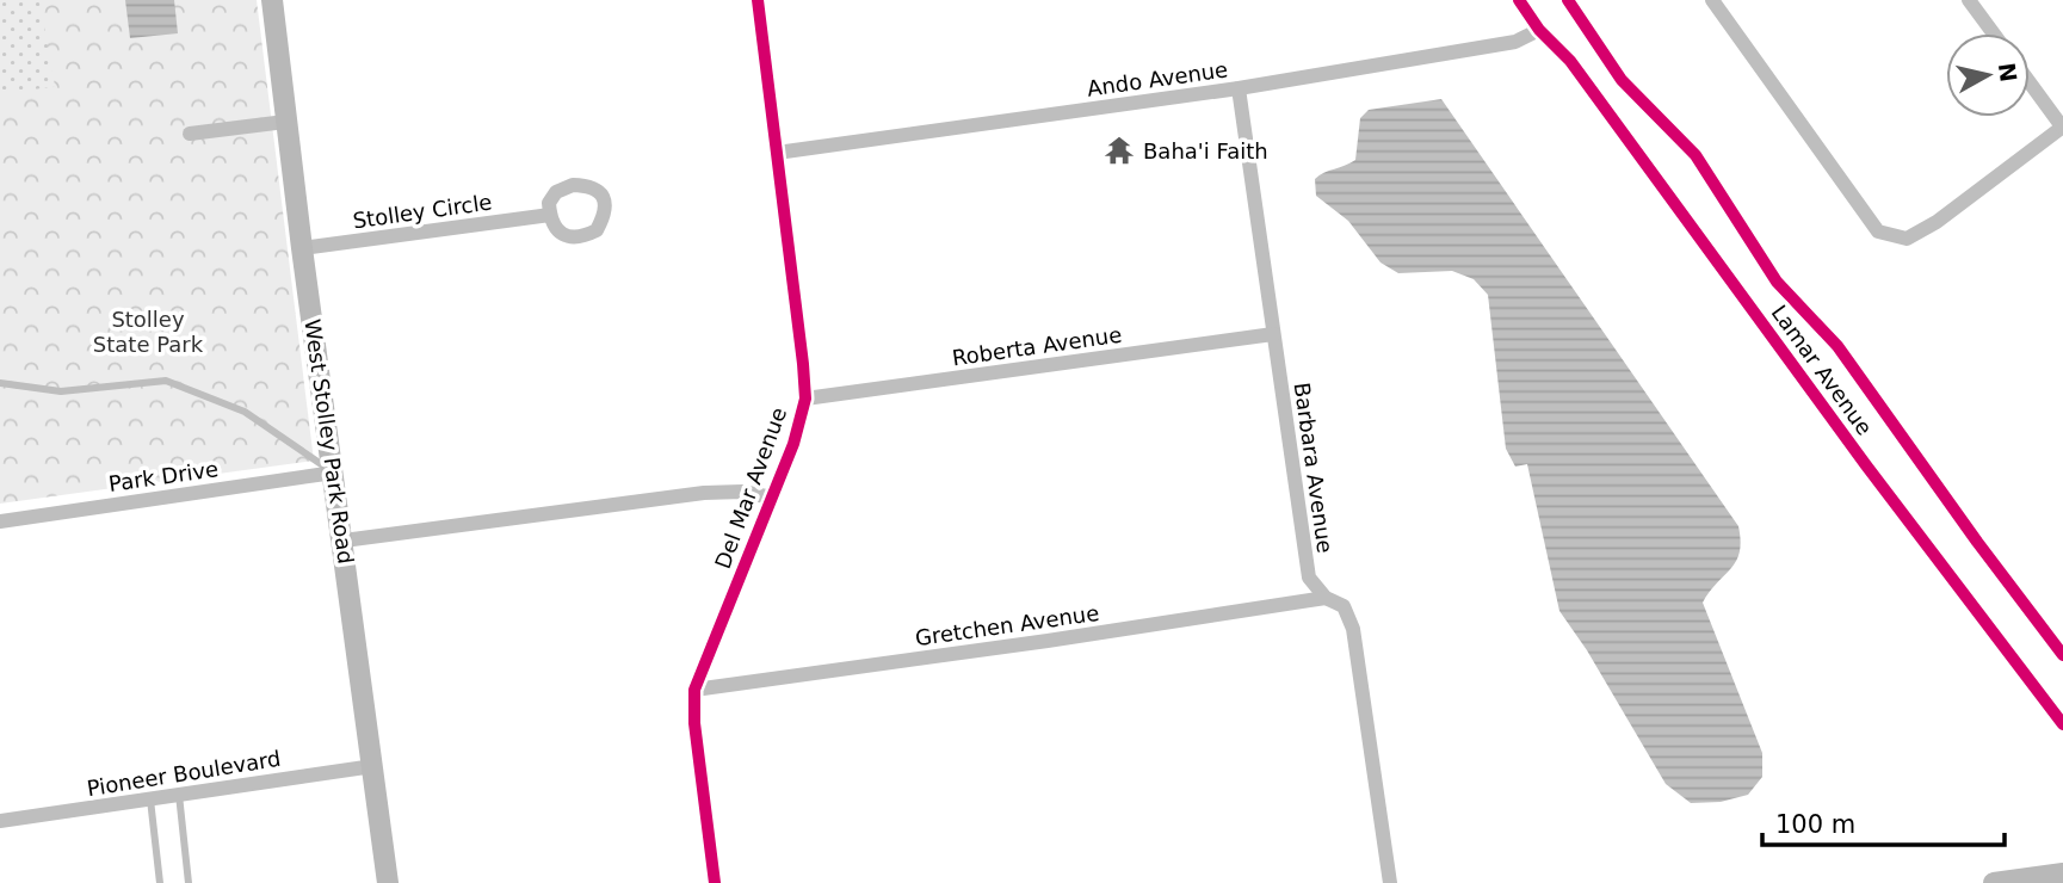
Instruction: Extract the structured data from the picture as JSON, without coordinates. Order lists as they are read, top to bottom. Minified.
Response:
{"streets":{"main road":["West Stolley Park Road"],"street":["Ando Avenue","Stolley Circle","Roberta Avenue","Lamar Avenue","Barbara Avenue","Park Drive","Del Mar Avenue","Gretchen Avenue","Pioneer Boulevard"]},"crossings":[["Ando Avenue","Lamar Avenue"],["Ando Avenue","Barbara Avenue"],["Ando Avenue","Del Mar Avenue"],["Stolley Circle","West Stolley Park Road"],["Roberta Avenue","Barbara Avenue"],["Roberta Avenue","Del Mar Avenue"],["West Stolley Park Road","Park Drive"],["West Stolley Park Road","Pioneer Boulevard"],["Barbara Avenue","Gretchen Avenue"],["Del Mar Avenue","Gretchen Avenue"]],"parks":["Stolley State Park"],"places":{"temple":["Baha'i Faith"]},"scale_bar":"100 m","north":"right"}
